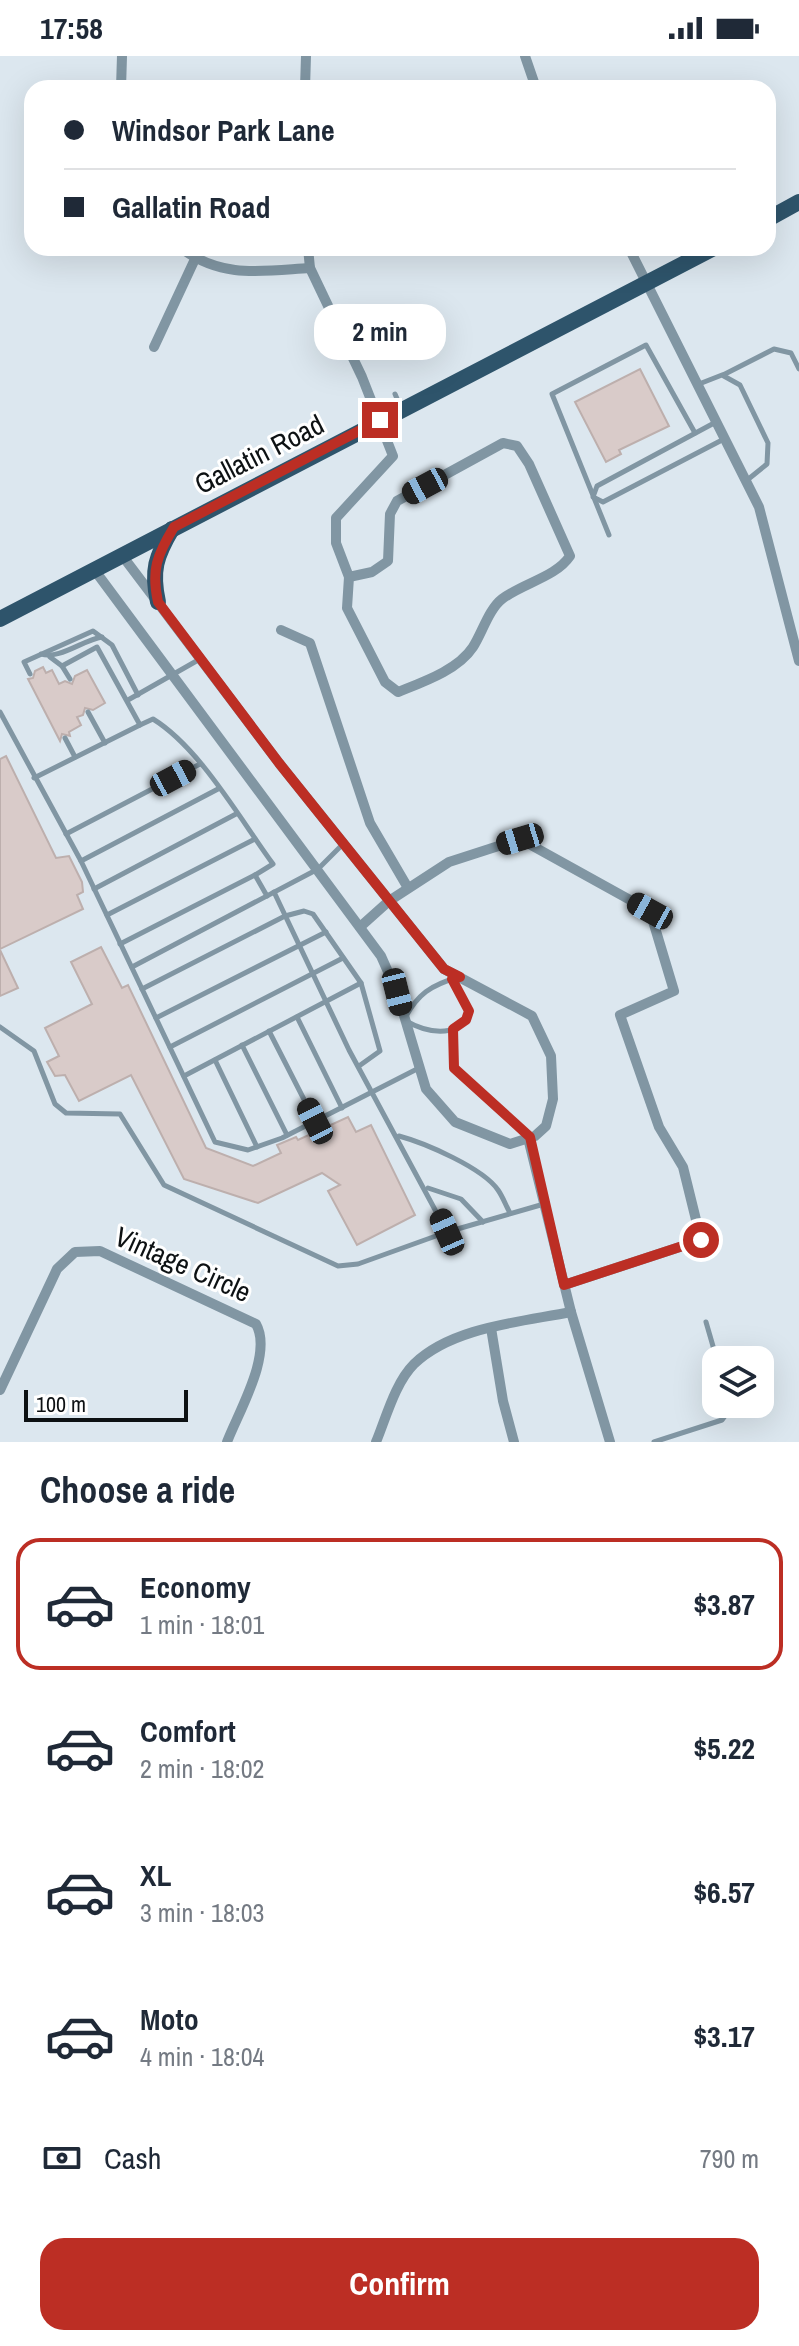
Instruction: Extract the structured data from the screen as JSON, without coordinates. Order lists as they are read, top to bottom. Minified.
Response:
{"streets":{"main road":["Gallatin Road"],"street":["Vintage Circle"]},"scale_bar":"100 m","page":{"status":"17:58","banner":["Windsor Park Lane","Gallatin Road"],"bubble":"2 min","scale":"100 m","heading":"Choose a ride","list":[{"name":"Economy","note":"1 min · 18:01","value":"$3.87"},{"name":"Comfort","note":"2 min · 18:02","value":"$5.22"},{"name":"XL","note":"3 min · 18:03","value":"$6.57"},{"name":"Moto","note":"4 min · 18:04","value":"$3.17"}],"pay":["Cash","790 m"],"buttons":"Confirm"}}
